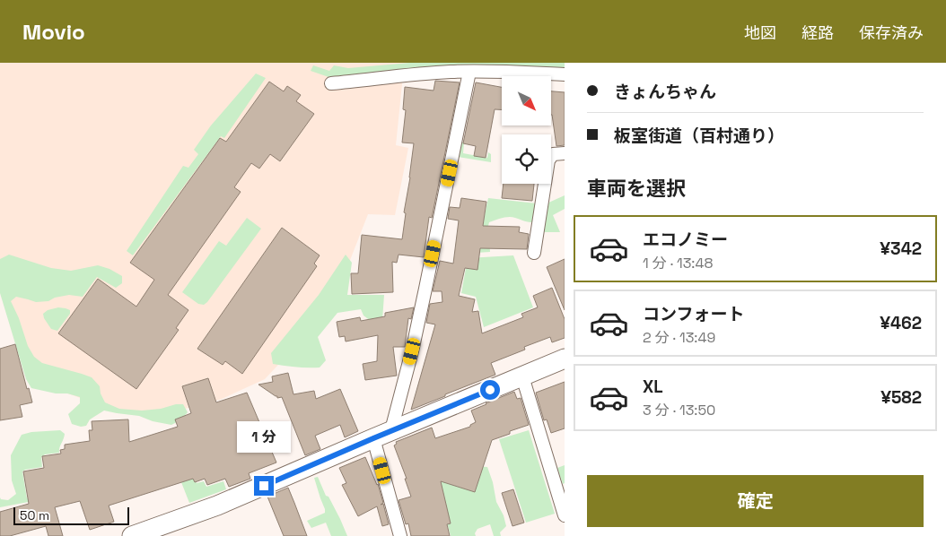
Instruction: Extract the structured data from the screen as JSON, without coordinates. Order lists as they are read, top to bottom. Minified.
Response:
{"scale_bar":"50 m","north":"bottom right","page":{"header":"Movio","nav":["地図","経路","保存済み"],"banner":["きょんちゃん","板室街道（百村通り）"],"heading":"車両を選択","list":[{"name":"エコノミー","note":"1 分 · 13:48","value":"¥342"},{"name":"コンフォート","note":"2 分 · 13:49","value":"¥462"},{"name":"XL","note":"3 分 · 13:50","value":"¥582"}],"bubble":"1 分","buttons":"確定","scale":"50 m"}}
